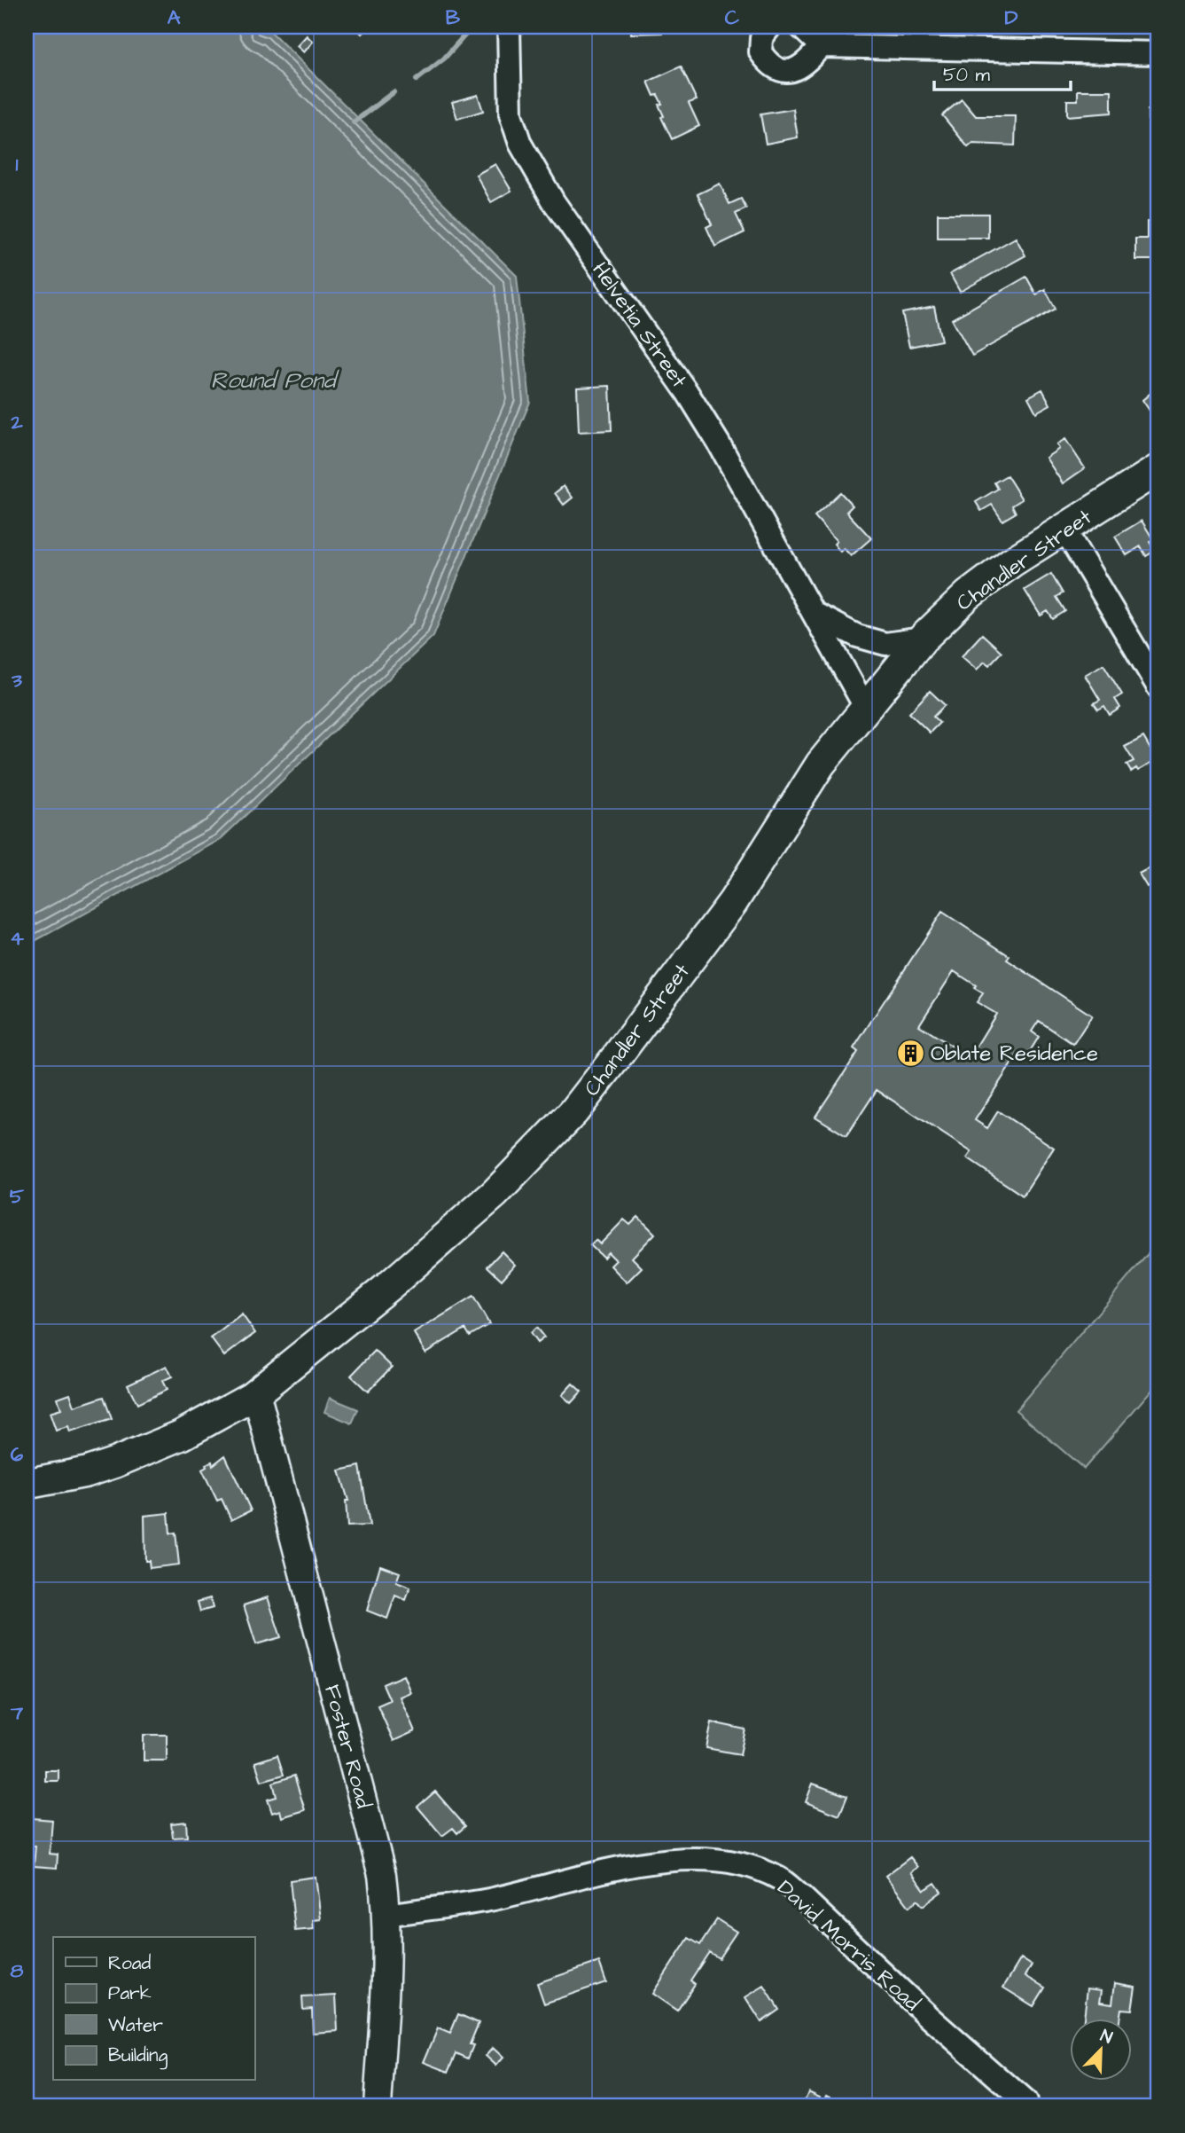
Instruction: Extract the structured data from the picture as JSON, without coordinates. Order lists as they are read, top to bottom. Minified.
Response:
{"streets":{"main road":["Chandler Street"],"street":["Helvetia Street","Foster Road","David Morris Road"]},"crossings":[["Helvetia Street","Chandler Street"],["Chandler Street","Foster Road"],["Foster Road","David Morris Road"]],"water":["Round Pond"],"places":{"building":["Oblate Residence"]},"legend":["Road","Park","Water","Building"],"scale_bar":"50 m","north":"top right","grid":{"columns":["A","B","C","D"],"rows":["1","2","3","4","5","6","7","8"]}}
